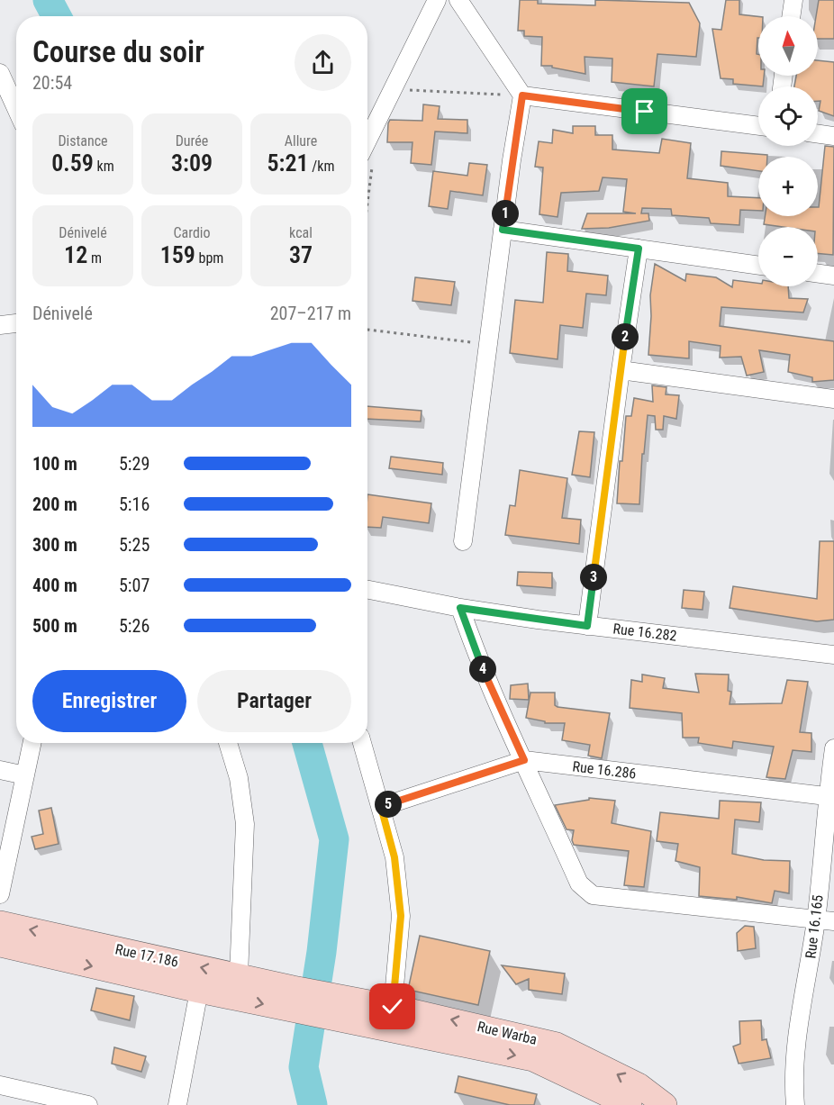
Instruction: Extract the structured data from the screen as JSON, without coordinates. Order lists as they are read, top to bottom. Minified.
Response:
{"streets":{"main road":["Rue 17.186","Rue Warba"],"street":["Rue 16.282","Rue 16.286","Rue 16.165"]},"crossings":[["Rue 16.286","Rue 16.165"]],"north":"top","page":{"map_buttons":["+","−"],"heading":["Course du soir","20:54"],"stats":[["Distance","0.59 km"],["Durée","3:09"],["Allure","5:21 /km"],["Dénivelé","12 m"],["Cardio","159 bpm"],["kcal","37"]],"pins":["1","2","3","4","5"],"chart":["Dénivelé","207–217 m"],"list":[{"name":"100 m","note":"5:29"},{"name":"200 m","note":"5:16"},{"name":"300 m","note":"5:25"},{"name":"400 m","note":"5:07"},{"name":"500 m","note":"5:26"}],"buttons":["Enregistrer","Partager"]}}
